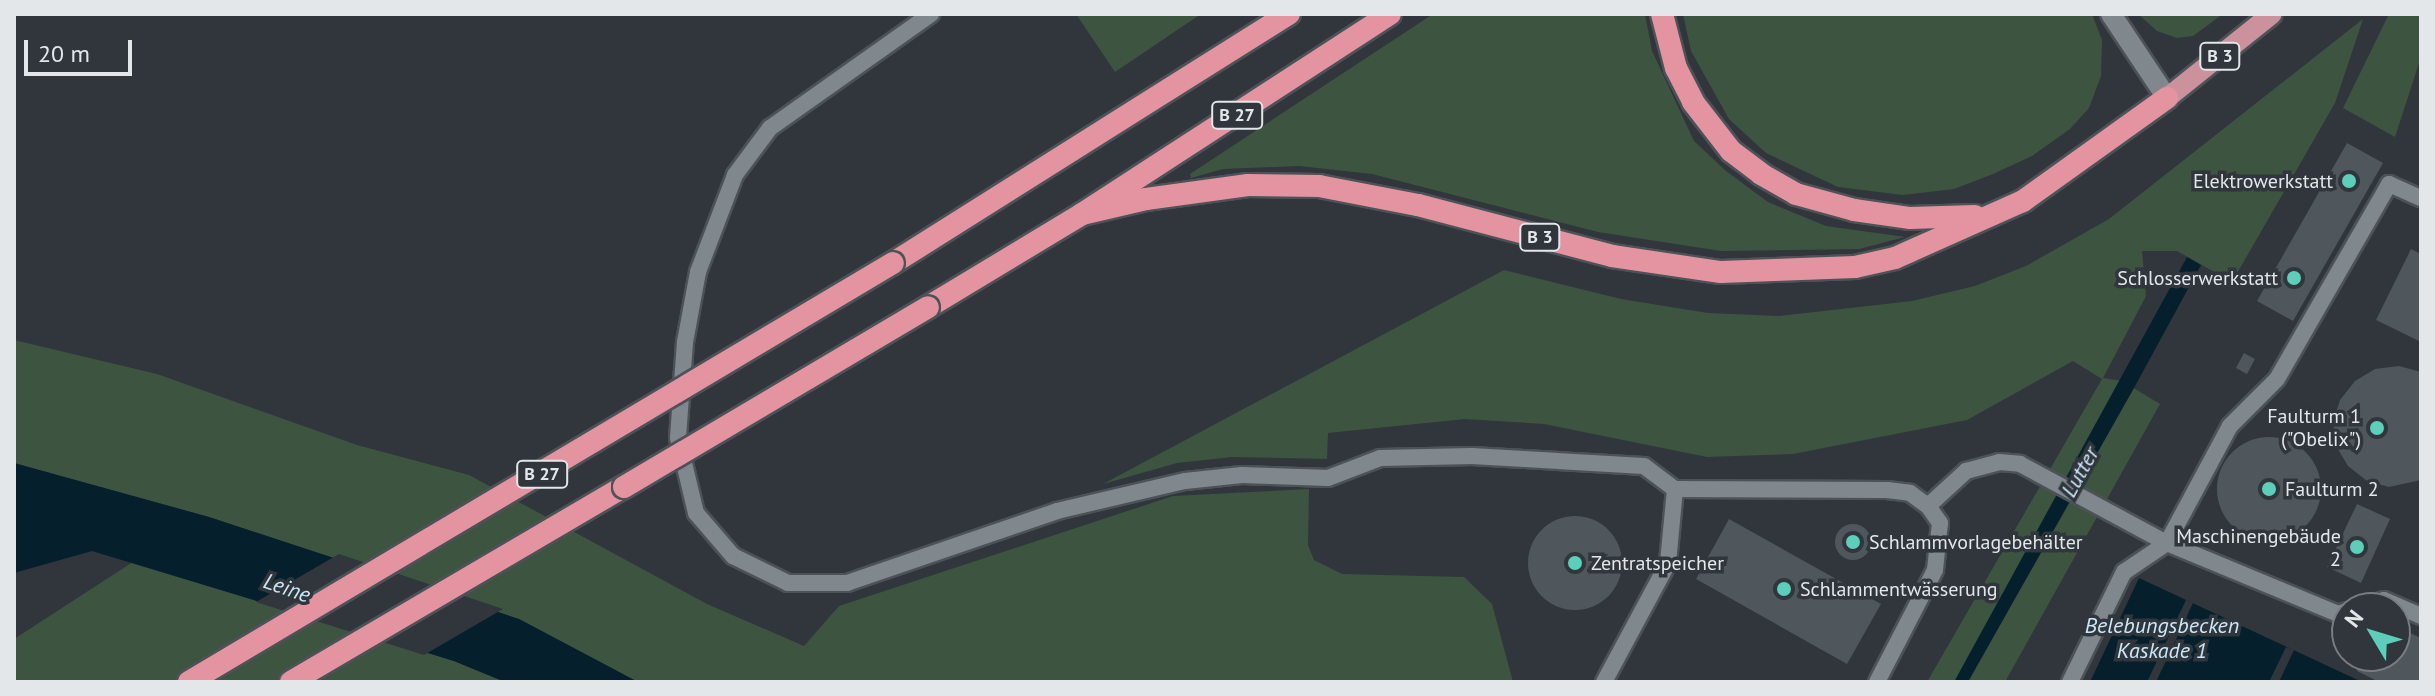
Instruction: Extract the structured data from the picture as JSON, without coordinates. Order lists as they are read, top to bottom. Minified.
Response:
{"streets":{"highway":["B 3","B 27"]},"crossings":[["B 3","B 27"]],"water":["Lutter","Leine","Belebungsbecken Kaskade 1"],"places":["Elektrowerkstatt","Schlosserwerkstatt","Faulturm 1 (\"Obelix\")","Faulturm 2","Schlammvorlagebehälter","Maschinengebäude 2","Zentratspeicher","Schlammentwässerung"],"scale_bar":"20 m","north":"top left"}
